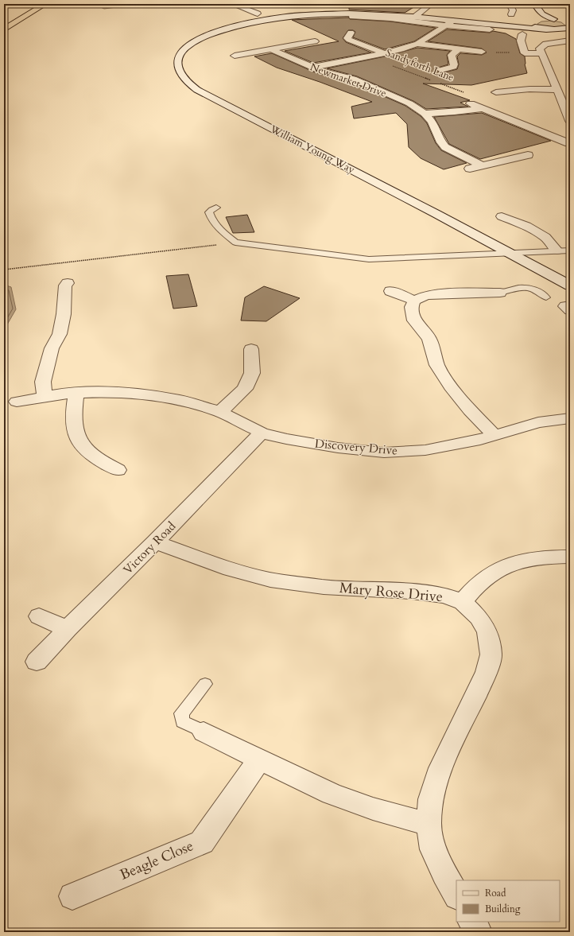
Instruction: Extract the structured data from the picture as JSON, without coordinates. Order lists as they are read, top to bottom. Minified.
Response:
{"streets":{"street":["Newmarket Drive","William Young Way","Discovery Drive","Victory Road","Mary Rose Drive","Beagle Close"],"path":["Sandyforth Lane"]},"crossings":[["Discovery Drive","Victory Road"],["Victory Road","Mary Rose Drive"]],"legend":["Road","Building"]}
